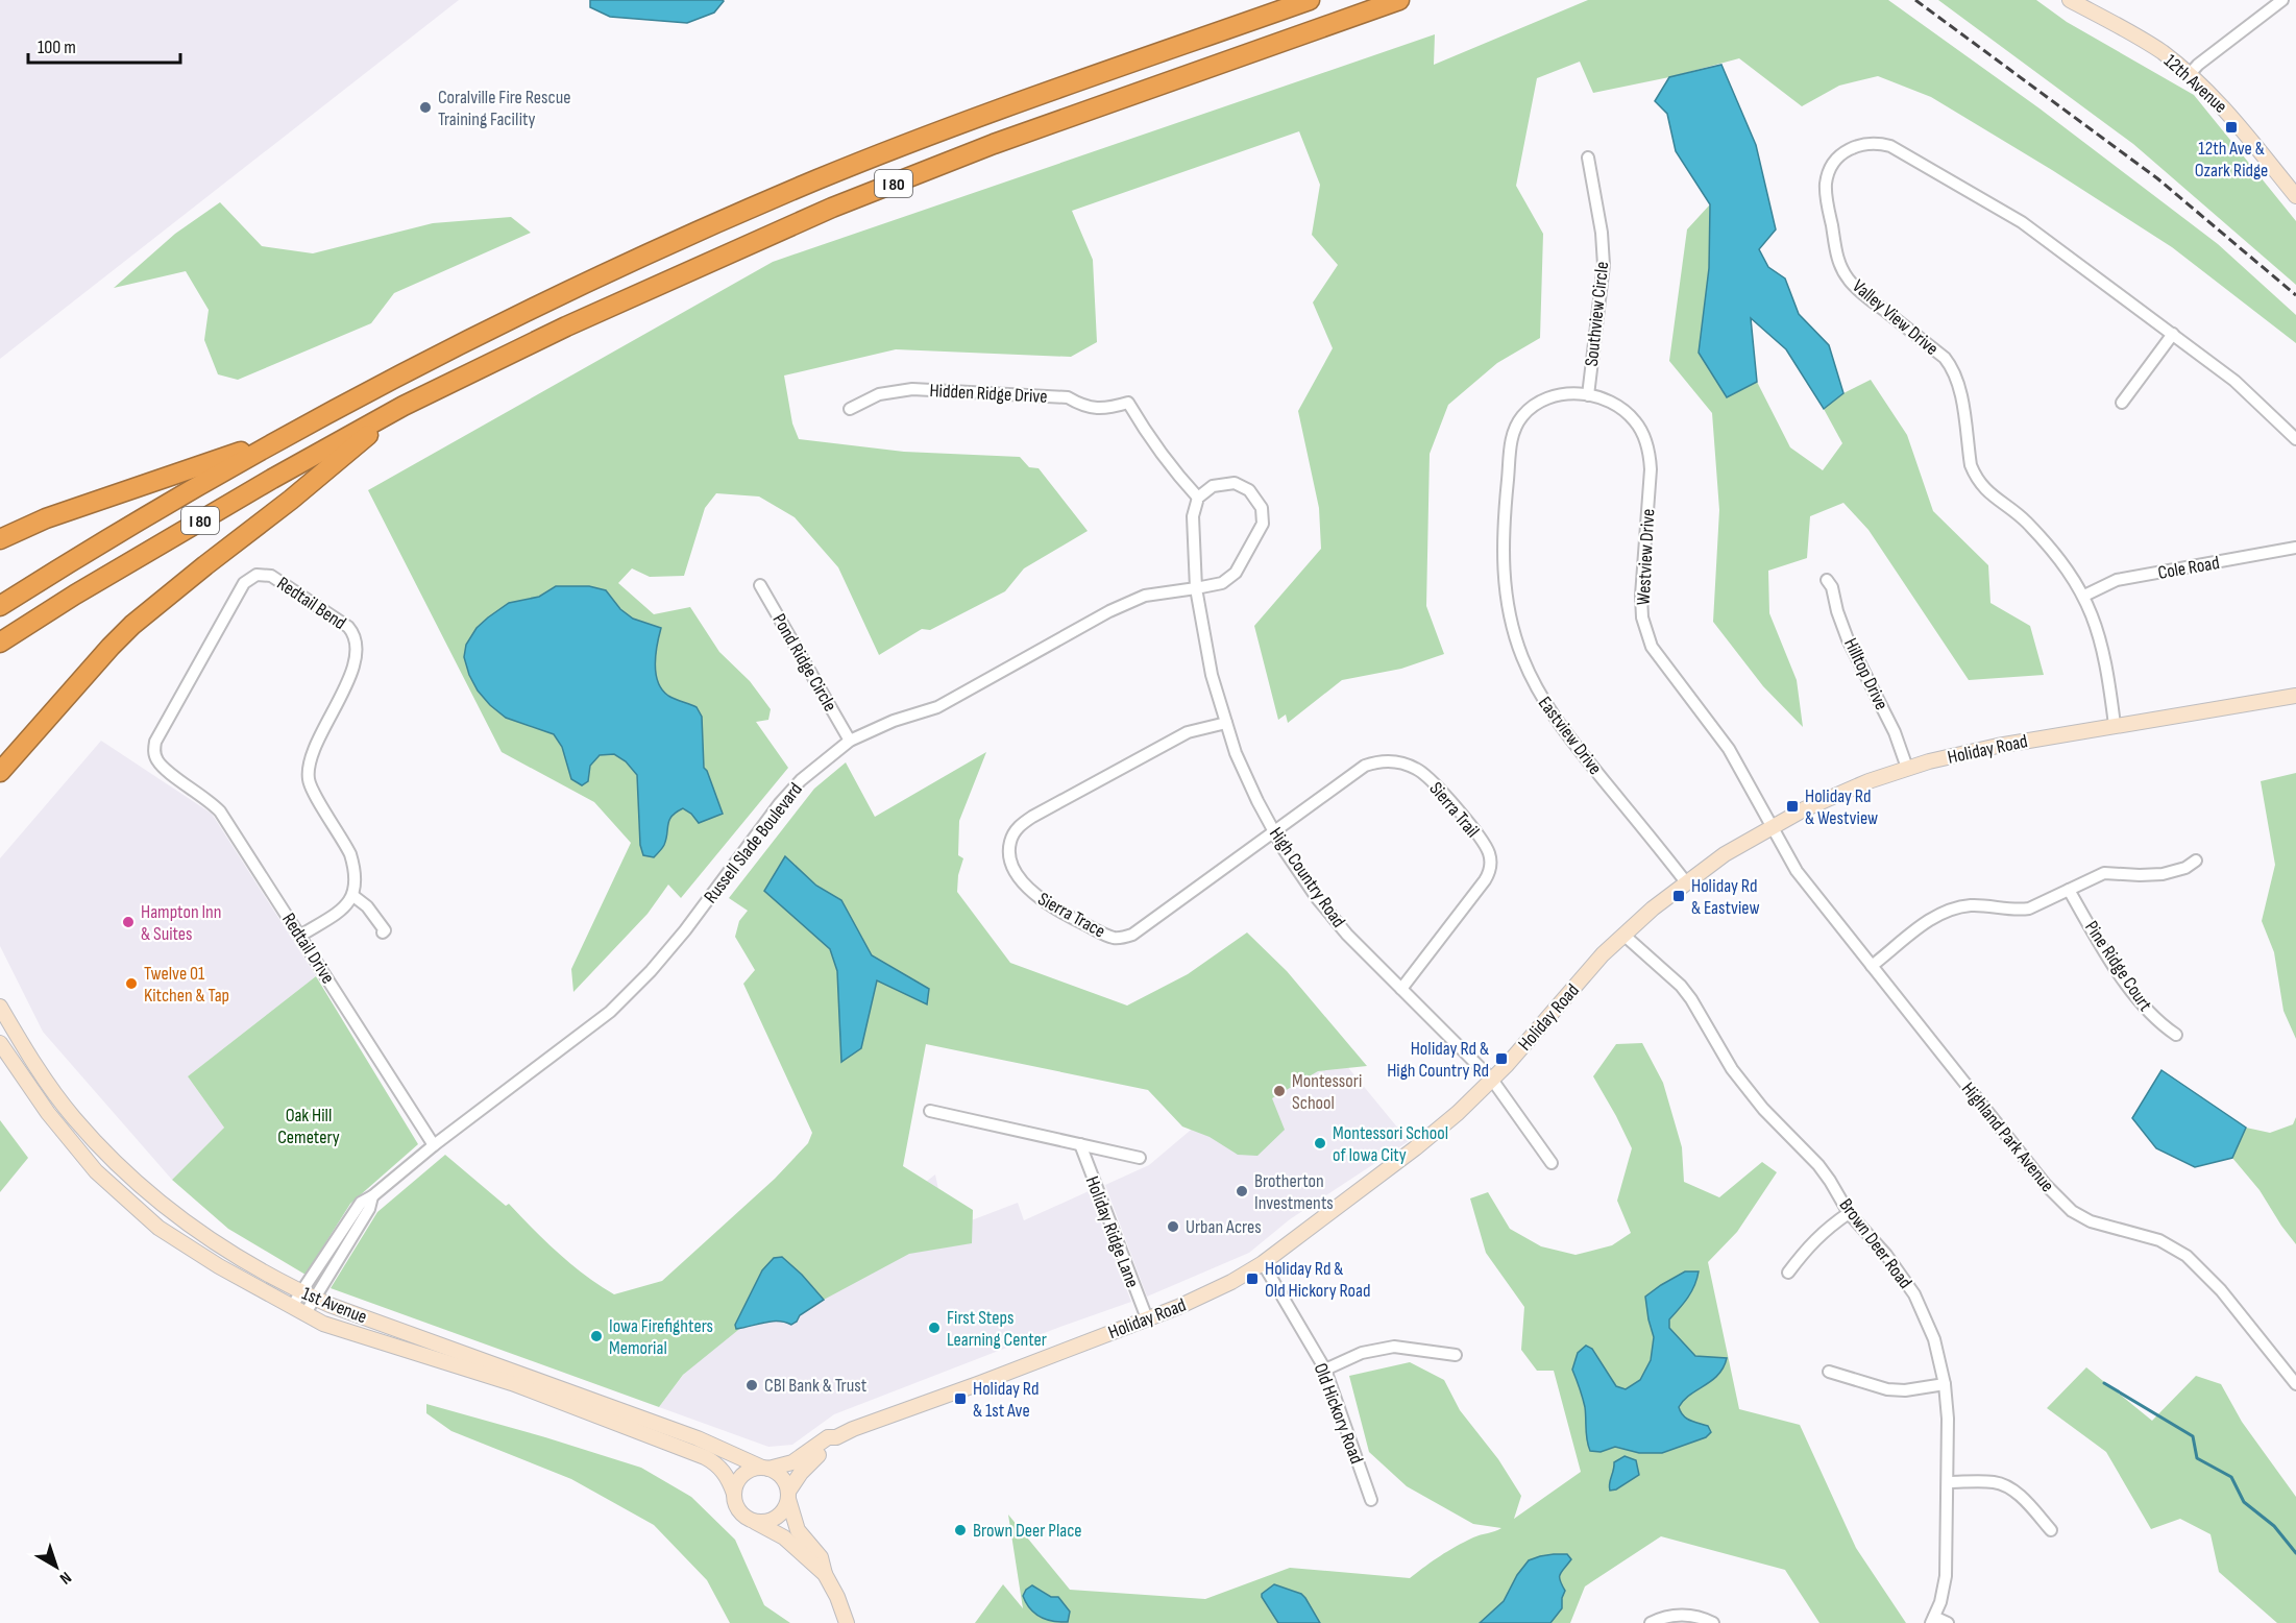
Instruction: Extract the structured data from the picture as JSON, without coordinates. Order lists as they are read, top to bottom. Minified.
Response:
{"streets":{"highway":["I 80"],"main road":["12th Avenue","Holiday Road","1st Avenue"],"street":["Southview Circle","Valley View Drive","Hidden Ridge Drive","Westview Drive","Cole Road","Redtail Bend","Pond Ridge Circle","Hilltop Drive","Eastview Drive","Sierra Trail","Russell Slade Boulevard","High Country Road","Sierra Trace","Redtail Drive","Pine Ridge Court","Highland Park Avenue","Holiday Ridge Lane","Brown Deer Road","Old Hickory Road"]},"crossings":[["Southview Circle","Westview Drive"],["Southview Circle","Eastview Drive"],["Valley View Drive","Cole Road"],["Valley View Drive","Holiday Road"],["Hidden Ridge Drive","Russell Slade Boulevard"],["Hidden Ridge Drive","High Country Road"],["Westview Drive","Eastview Drive"],["Westview Drive","Holiday Road"],["Westview Drive","Highland Park Avenue"],["Redtail Bend","Redtail Drive"],["Pond Ridge Circle","Russell Slade Boulevard"],["Hilltop Drive","Holiday Road"],["Eastview Drive","Holiday Road"],["Holiday Road","High Country Road"],["Holiday Road","Highland Park Avenue"],["Holiday Road","Holiday Ridge Lane"],["Holiday Road","Brown Deer Road"],["Holiday Road","1st Avenue"],["Holiday Road","Old Hickory Road"],["Sierra Trail","High Country Road"],["Sierra Trail","Sierra Trace"],["Russell Slade Boulevard","High Country Road"],["Russell Slade Boulevard","Redtail Drive"],["Russell Slade Boulevard","1st Avenue"],["High Country Road","Sierra Trace"]],"parks":["Oak Hill Cemetery"],"places":{"other":["Coralville Fire Rescue Training Facility","Hampton Inn & Suites","Twelve 01 Kitchen & Tap","Montessori School","Montessori School of Iowa City","Brotherton Investments","Urban Acres","First Steps Learning Center","Iowa Firefighters Memorial","CBI Bank & Trust","Brown Deer Place"],"transit":["12th Ave & Ozark Ridge","Holiday Rd & Westview","Holiday Rd & Eastview","Holiday Rd & High Country Rd","Holiday Rd & Old Hickory Road","Holiday Rd & 1st Ave"]},"scale_bar":"100 m","north":"bottom right"}
